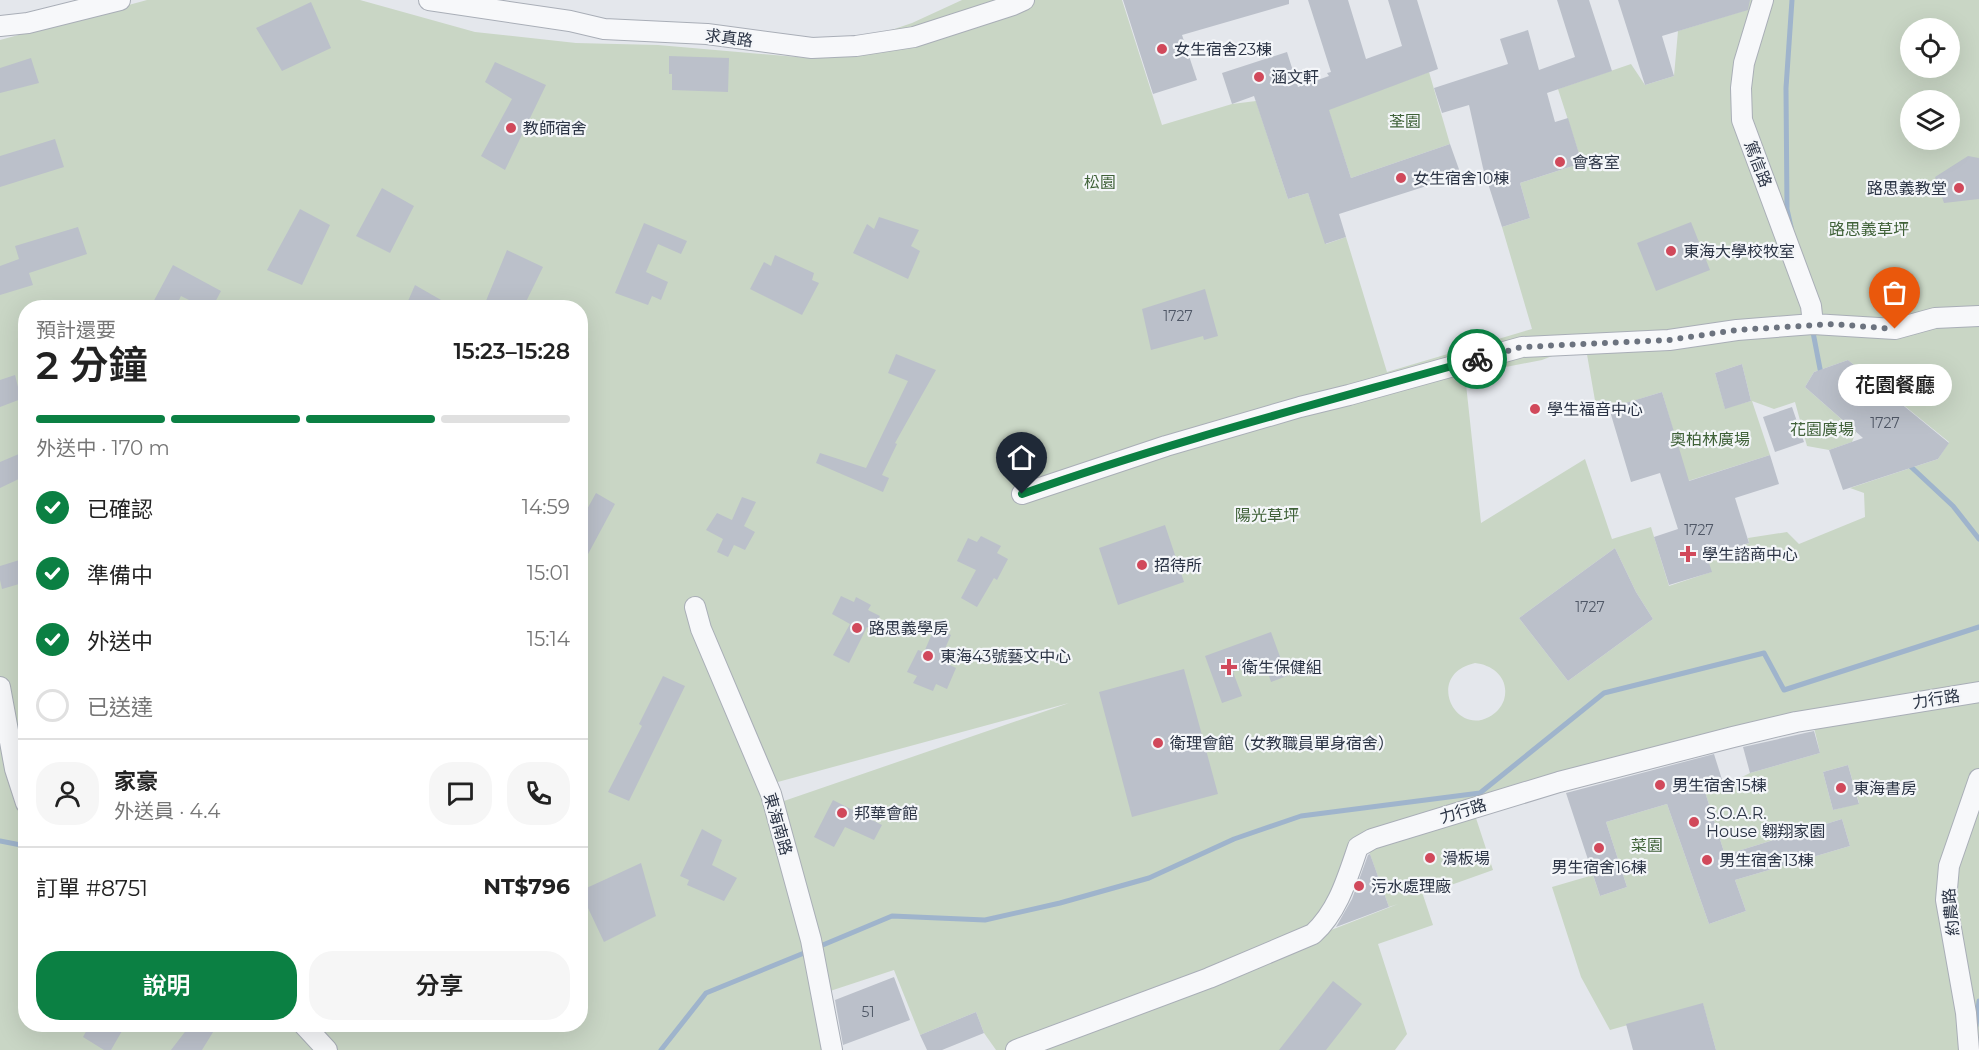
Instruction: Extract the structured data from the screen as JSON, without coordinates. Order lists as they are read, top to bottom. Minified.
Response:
{"streets":{"street":["求真路","篤信路","力行路","東海南路","約農路"]},"parks":["荃園","松園","路思義草坪","花園廣場","奧柏林廣場","陽光草坪","菜園"],"places":{"other":["女生宿舍23棟","涵文軒","教師宿舍","會客室","女生宿舍10棟","路思義教堂","東海大學校牧室","花園餐廳","學生福音中心","招待所","路思義學房","東海43號藝文中心","衛理會館（女教職員單身宿舍）","男生宿舍15棟","東海書房","邦華會館","S.O.A.R. House 翱翔家園","男生宿舍16棟","滑板場","男生宿舍13棟","污水處理廠"],"health":["學生諮商中心","衛生保健組"]},"house_numbers":["1727","1727","1727","1727","51"],"page":{"heading":["2 分鐘","預計還要","15:23–15:28"],"panel":["家豪","外送員 · 4.4","訂單 #8751","NT$796"],"bubble":"花園餐廳","bar":"外送中 · 170 m","list":[["已確認","14:59"],["準備中","15:01"],["外送中","15:14"],"已送達"],"buttons":["說明","分享"]}}
